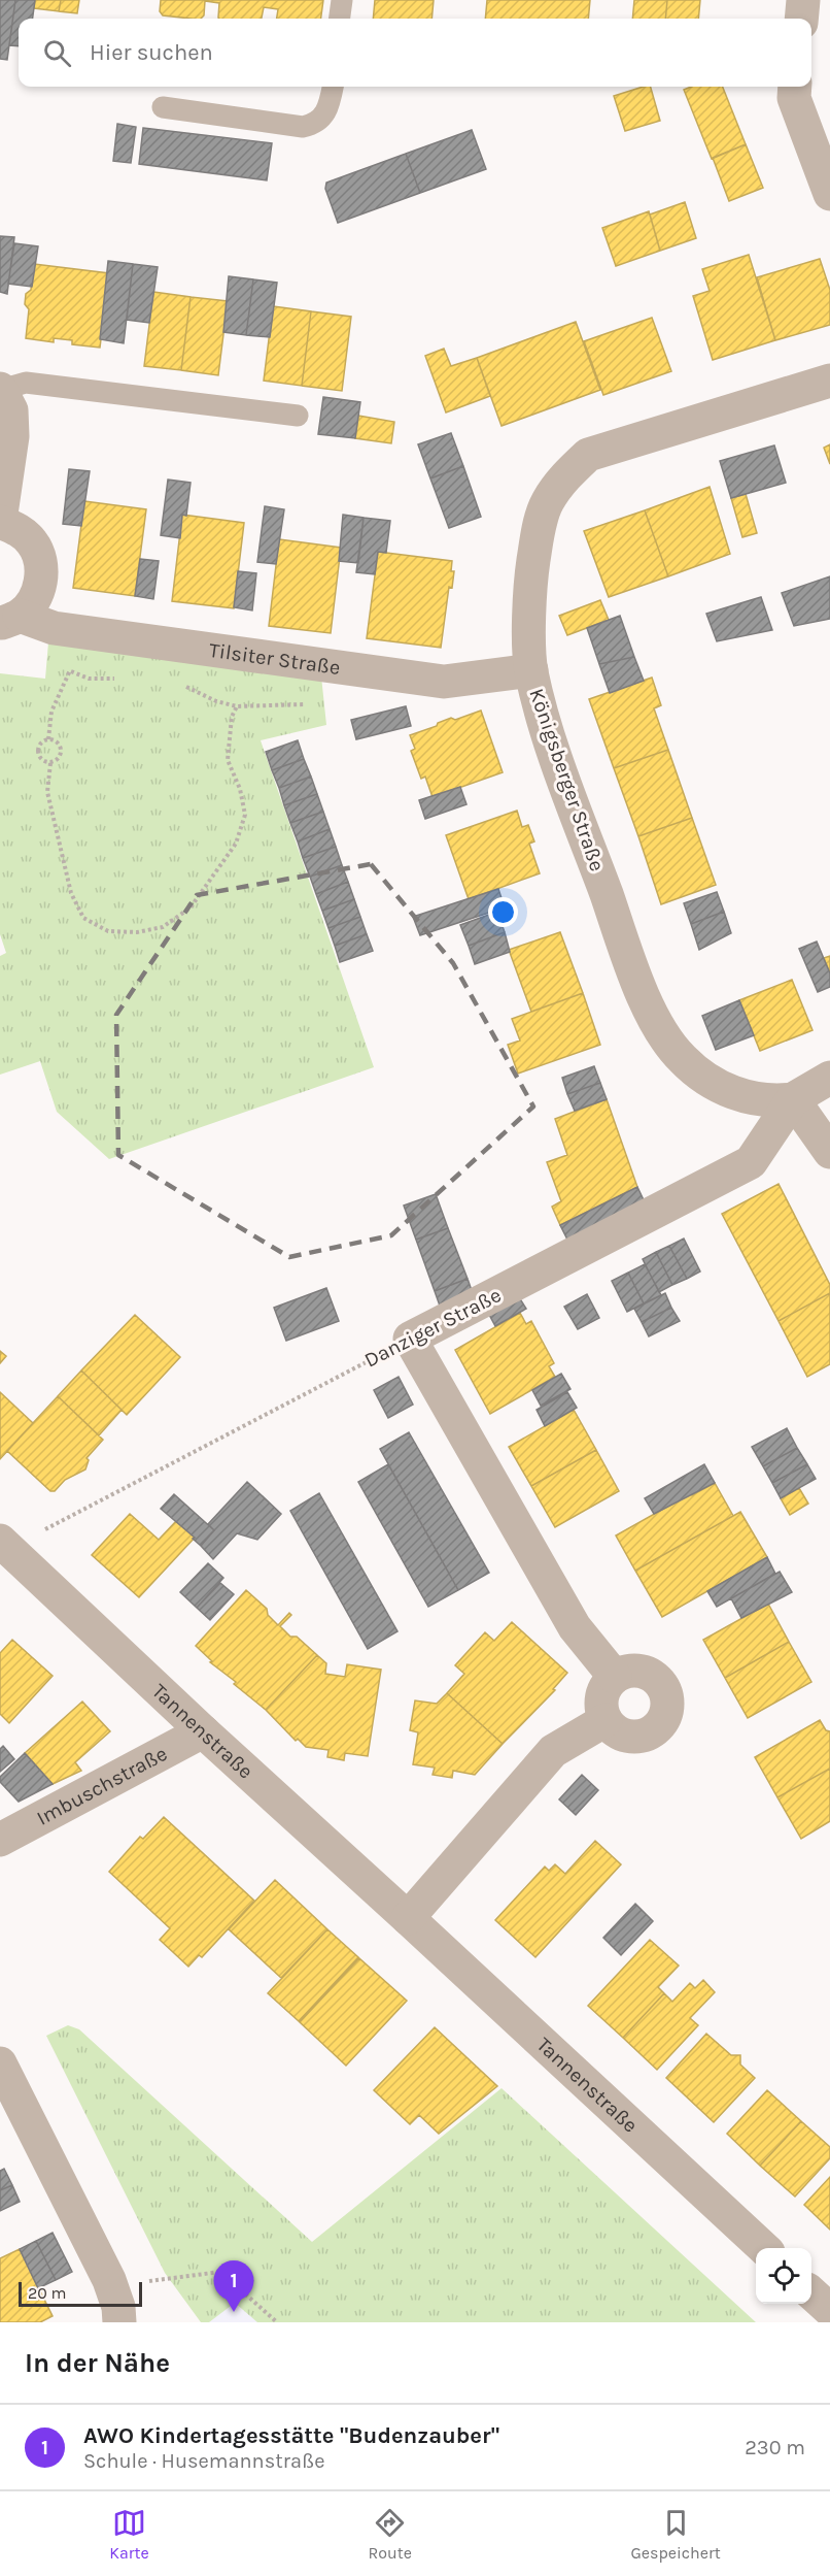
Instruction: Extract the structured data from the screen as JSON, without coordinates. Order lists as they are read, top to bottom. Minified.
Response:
{"streets":{"street":["Tilsiter Straße","Königsberger Straße","Danziger Straße","Tannenstraße","Imbuschstraße"]},"crossings":[["Tilsiter Straße","Königsberger Straße"],["Königsberger Straße","Danziger Straße"],["Danziger Straße","Tannenstraße"],["Tannenstraße","Imbuschstraße"]],"scale_bar":"20 m","page":{"search":"Hier suchen","pins":"1","scale":"20 m","heading":"In der Nähe","list":[{"mark":"1","name":"AWO Kindertagesstätte \"Budenzauber\"","note":"Schule · Husemannstraße","value":"230 m"}],"nav":["Karte","Route","Gespeichert"]}}
